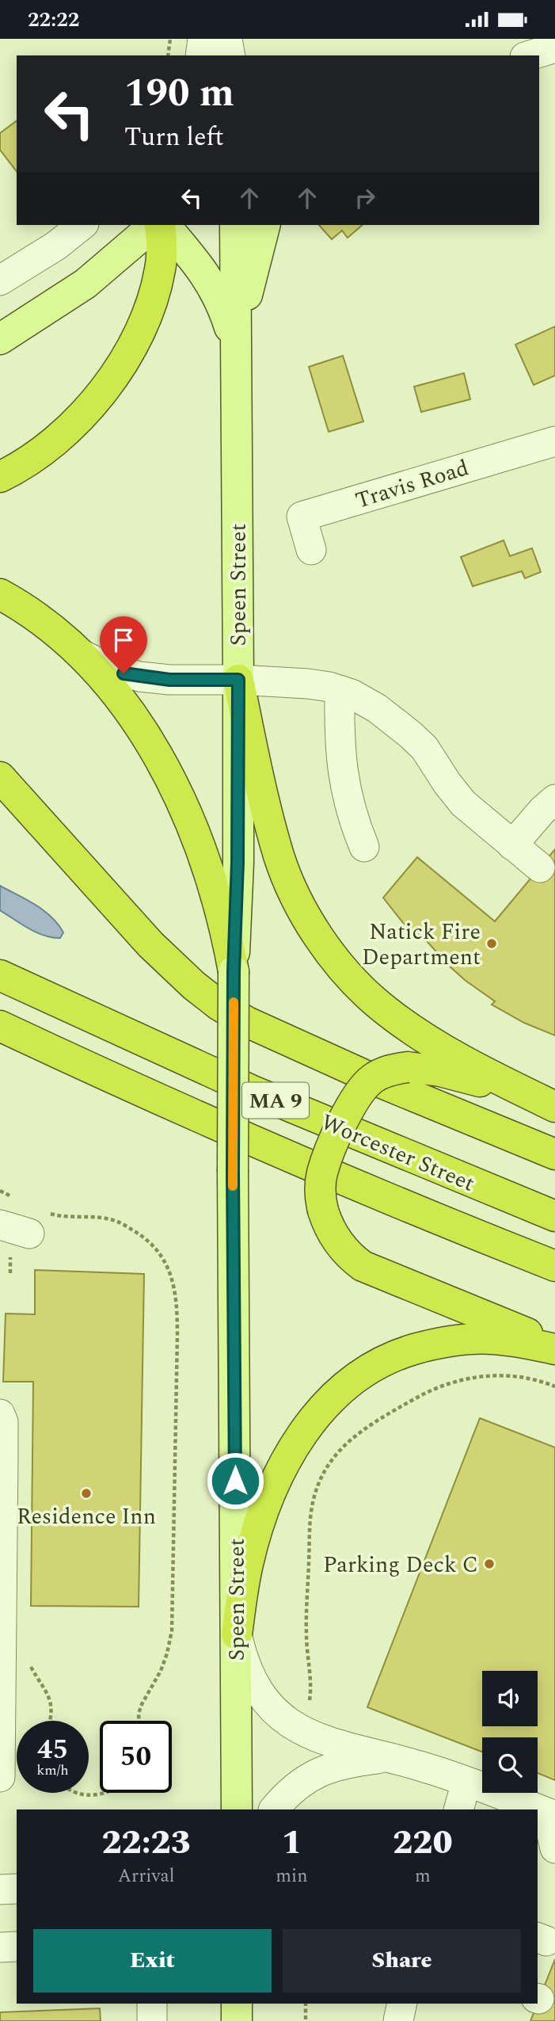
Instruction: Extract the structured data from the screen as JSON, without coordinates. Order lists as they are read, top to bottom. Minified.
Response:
{"streets":{"highway":["MA 9","Worcester Street"],"main road":["Speen Street"],"street":["Travis Road"]},"places":["Natick Fire Department","Residence Inn","Parking Deck C"],"page":{"status":"22:22","turn":["190 m","Turn left"],"speed":"45 km/h","limit":"50","eta":["22:23","Arrival","1","min","220","m"],"buttons":["Exit","Share"]}}
